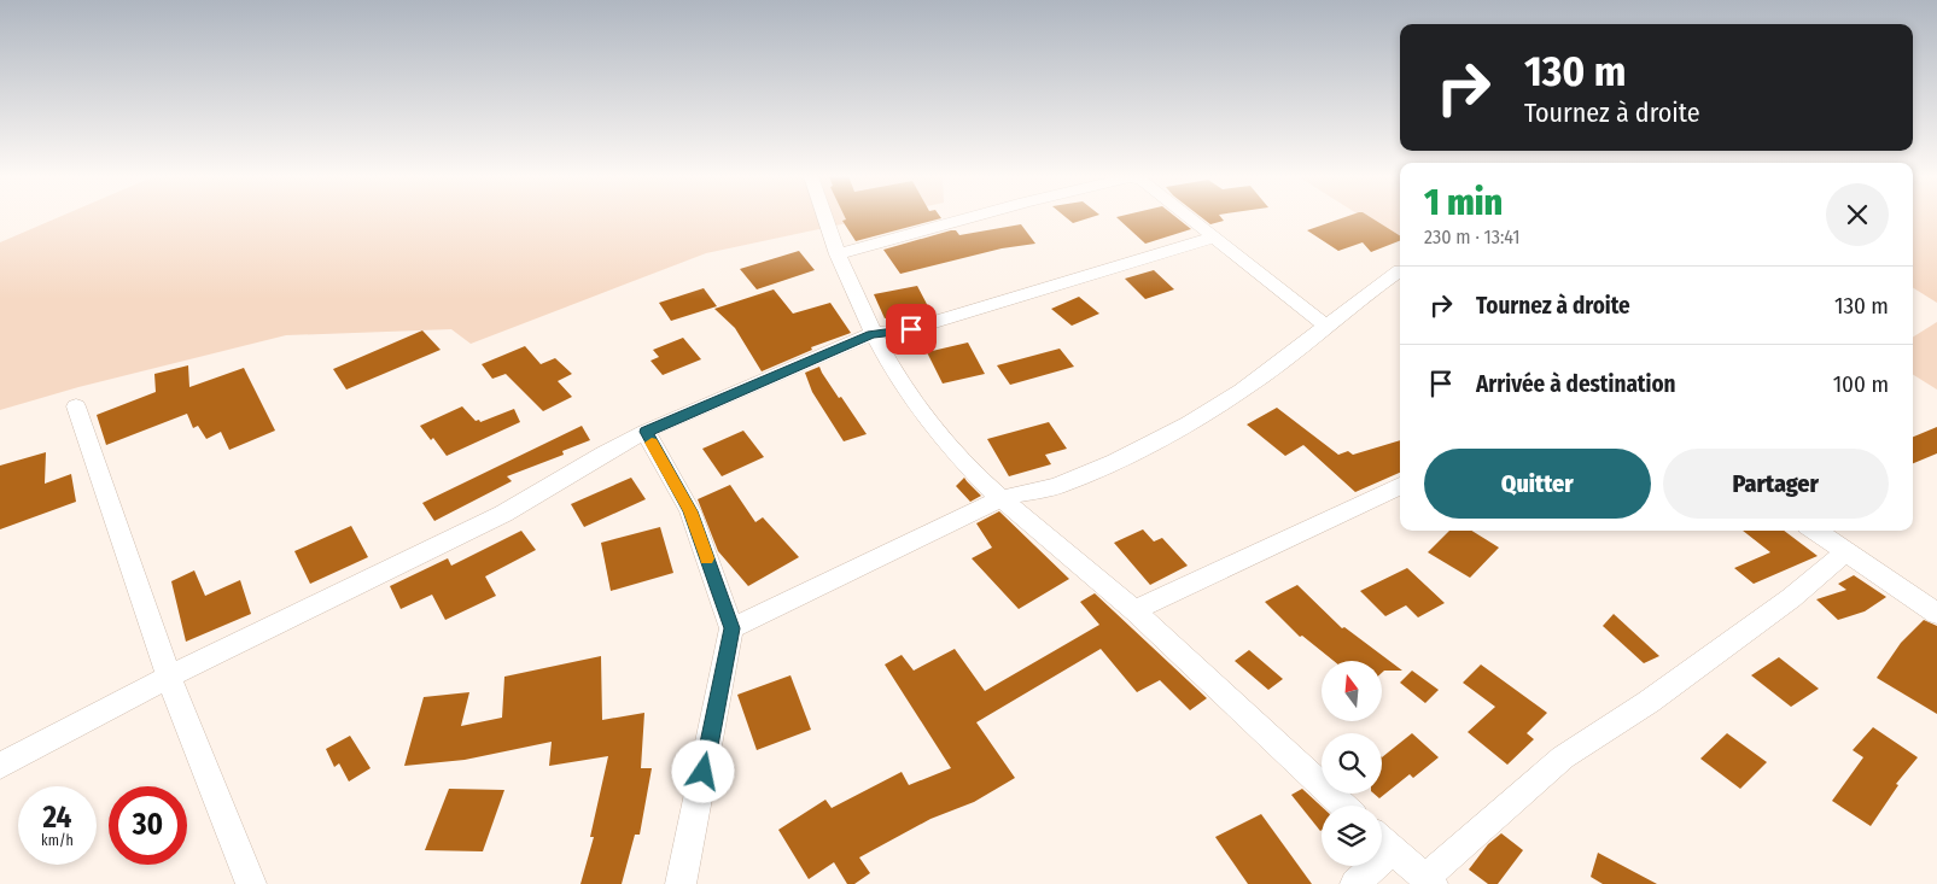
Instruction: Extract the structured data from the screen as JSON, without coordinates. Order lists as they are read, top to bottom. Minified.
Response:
{"north":"top","page":{"turn":["130 m","Tournez à droite"],"heading":["1 min","230 m · 13:41"],"list":[{"name":"Tournez à droite","value":"130 m"},{"name":"Arrivée à destination","value":"100 m"}],"buttons":["Quitter","Partager"],"speed":"24 km/h","limit":"30"}}
